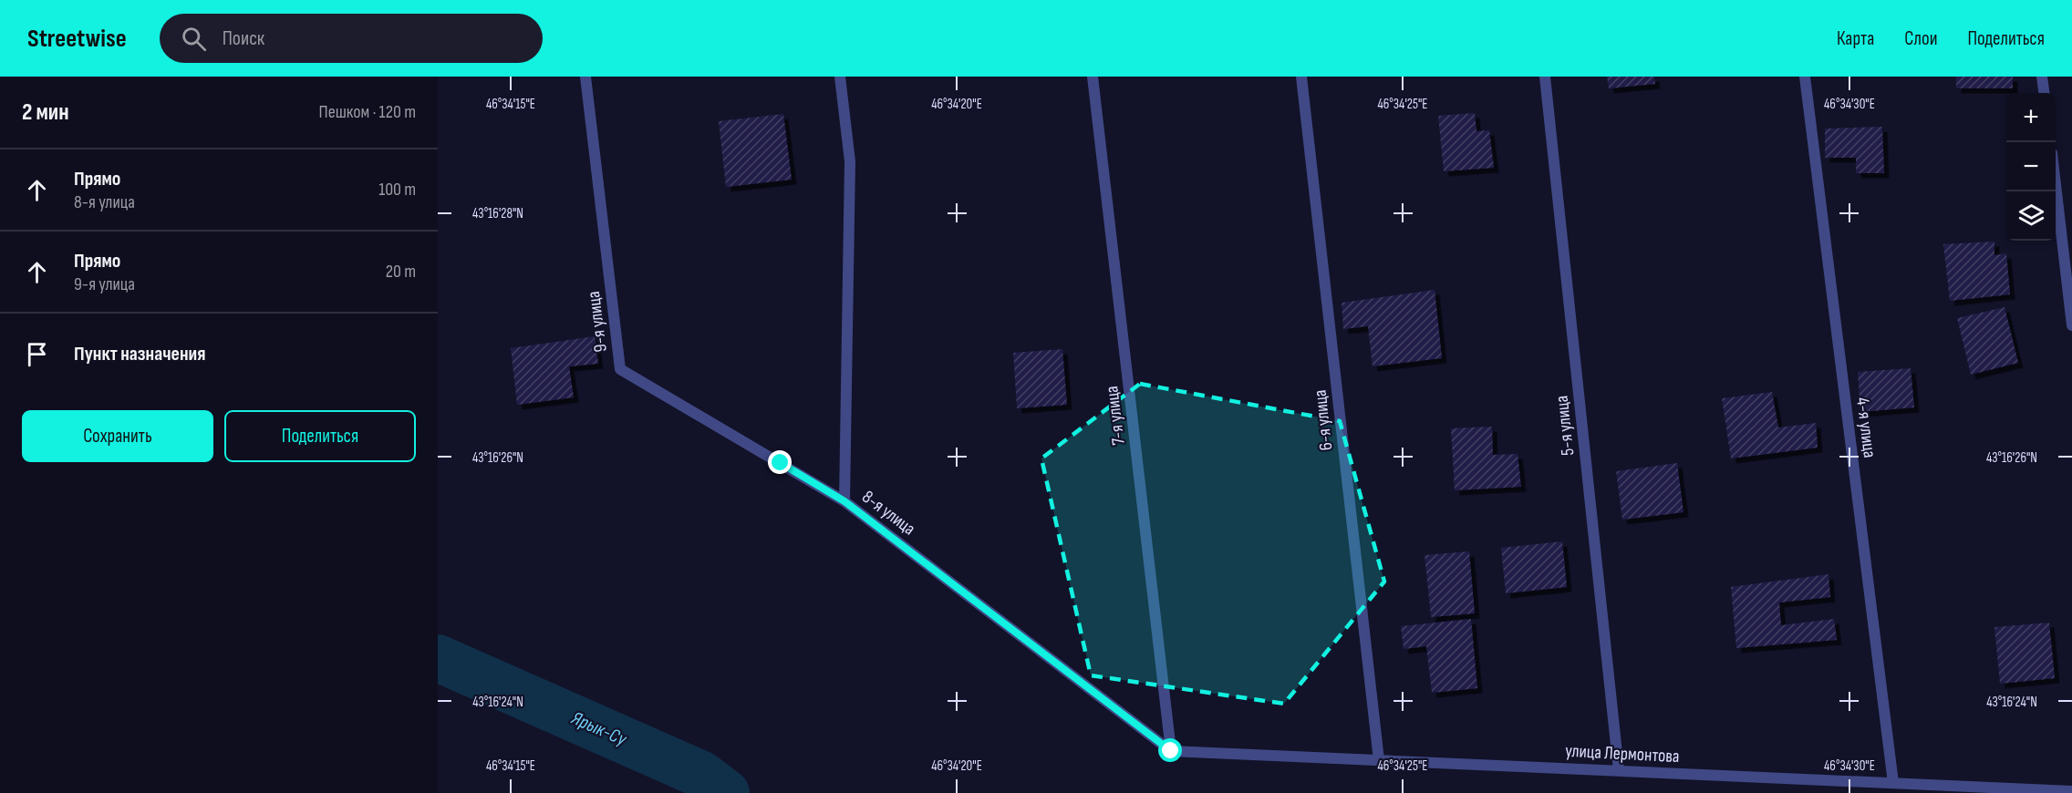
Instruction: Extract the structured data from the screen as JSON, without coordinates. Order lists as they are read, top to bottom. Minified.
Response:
{"streets":{"street":["9-я улица","7-я улица","6-я улица","5-я улица","4-я улица","8-я улица","улица Лермонтова"]},"crossings":[["9-я улица","8-я улица"],["7-я улица","8-я улица"],["7-я улица","улица Лермонтова"],["6-я улица","улица Лермонтова"],["5-я улица","улица Лермонтова"],["4-я улица","улица Лермонтова"],["8-я улица","улица Лермонтова"]],"water":["Ярык-Су"],"page":{"header":"Streetwise","search":"Поиск","nav":["Карта","Слои","Поделиться"],"heading":["2 мин","Пешком · 120 m"],"map_buttons":["+","−"],"list":[["Прямо","8-я улица","100 m"],["Прямо","9-я улица","20 m"],"Пункт назначения"],"buttons":["Сохранить","Поделиться"]},"coordinates":["46°34'15\"E","46°34'20\"E","46°34'25\"E","46°34'30\"E","43°16'28\"N","43°16'26\"N","43°16'24\"N"]}
